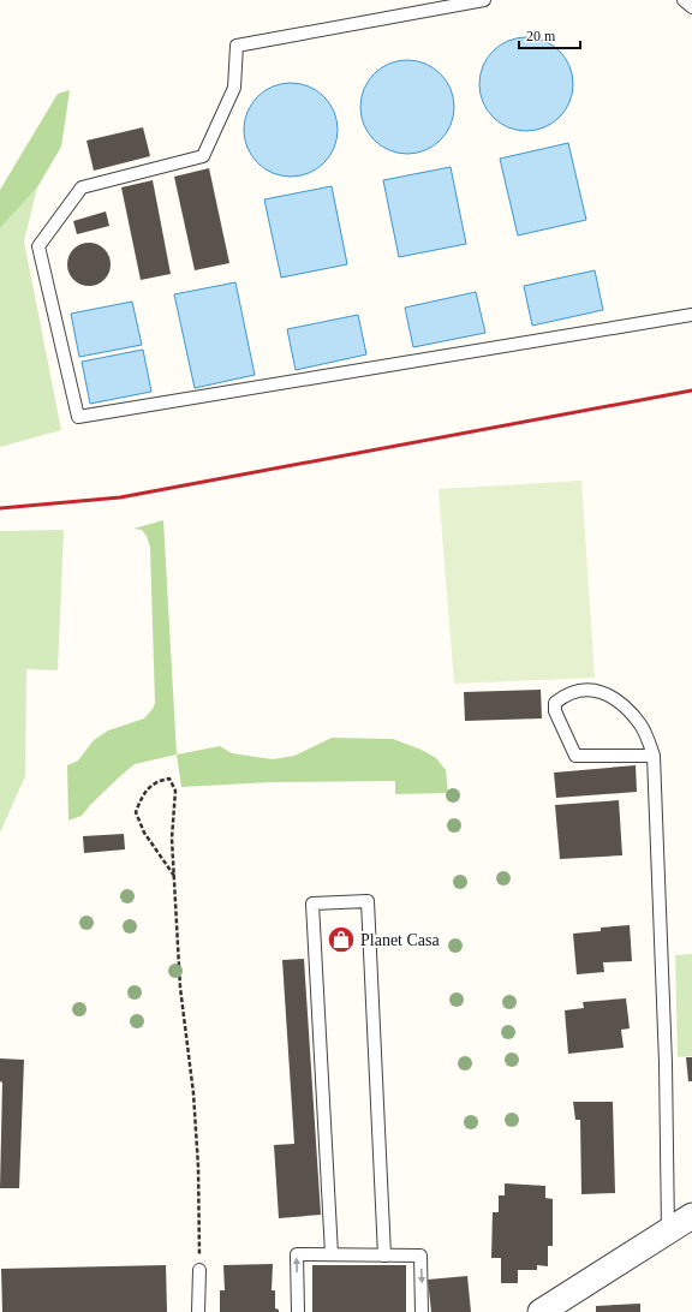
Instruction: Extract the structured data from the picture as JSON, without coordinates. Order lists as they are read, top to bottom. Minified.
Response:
{"places":{"shop":["Planet Casa"]},"scale_bar":"20 m"}
